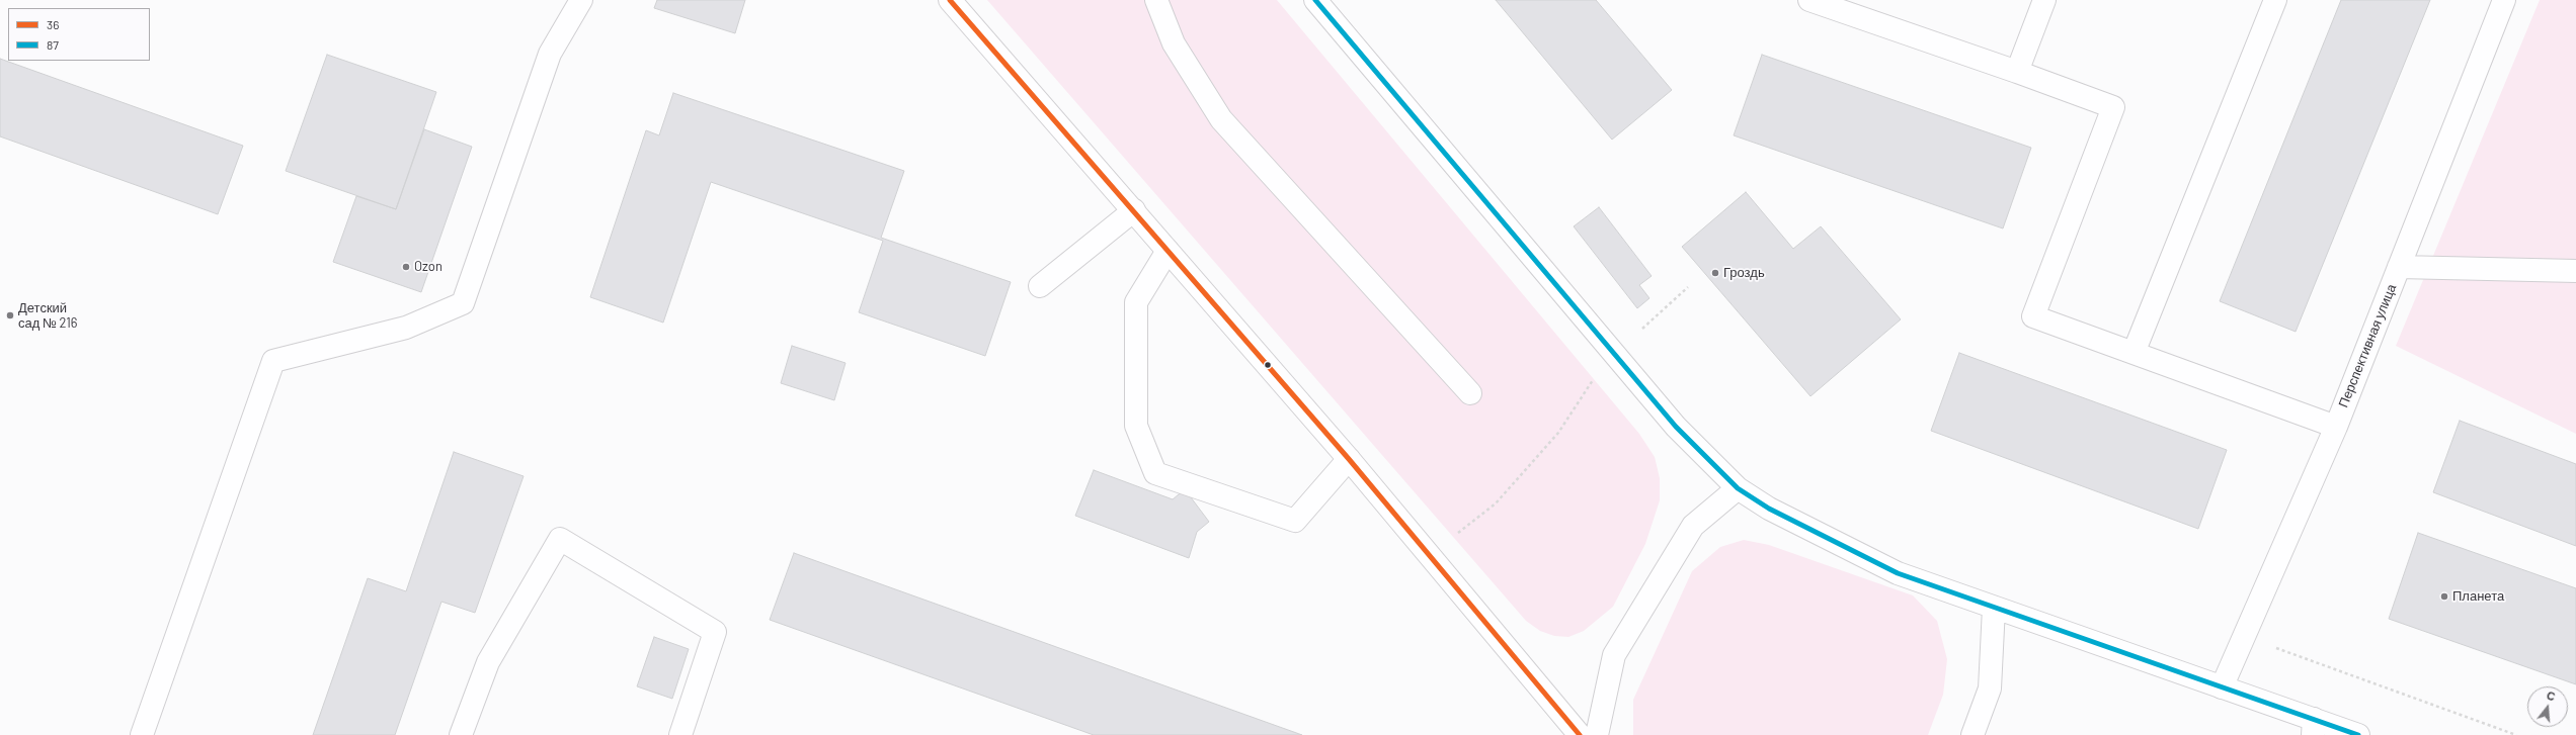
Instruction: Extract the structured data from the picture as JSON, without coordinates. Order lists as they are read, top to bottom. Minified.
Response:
{"streets":{"main road":["Перспективная улица"]},"places":["Ozon","Гроздь","Детский сад № 216","Планета"],"lines":["transit line 36","transit line 87"],"legend":["36","87"],"north":"top"}
